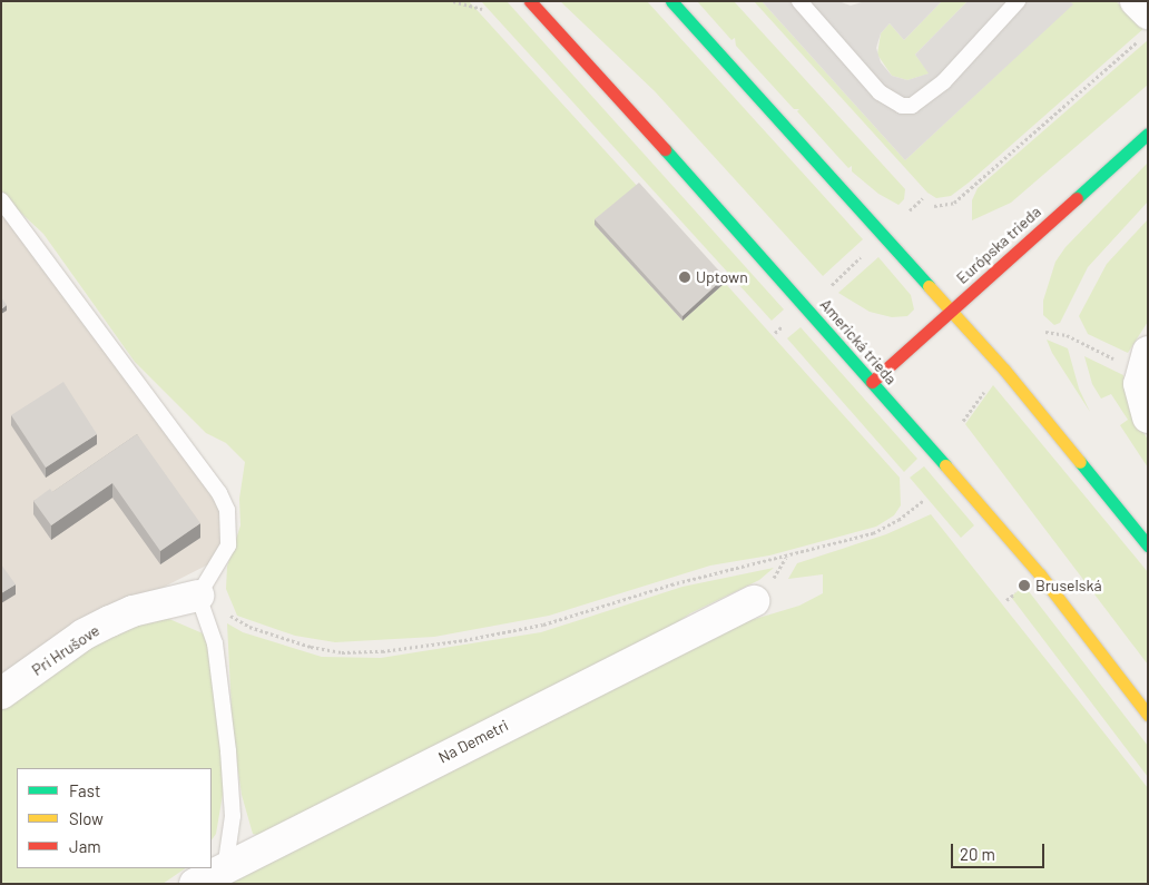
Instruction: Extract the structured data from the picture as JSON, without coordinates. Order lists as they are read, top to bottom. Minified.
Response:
{"streets":{"street":["Európska trieda","Americká trieda","Pri Hrušove","Na Demetri"]},"crossings":[["Európska trieda","Americká trieda"]],"places":["Uptown","Bruselská"],"legend":["Fast","Slow","Jam"],"scale_bar":"20 m"}
